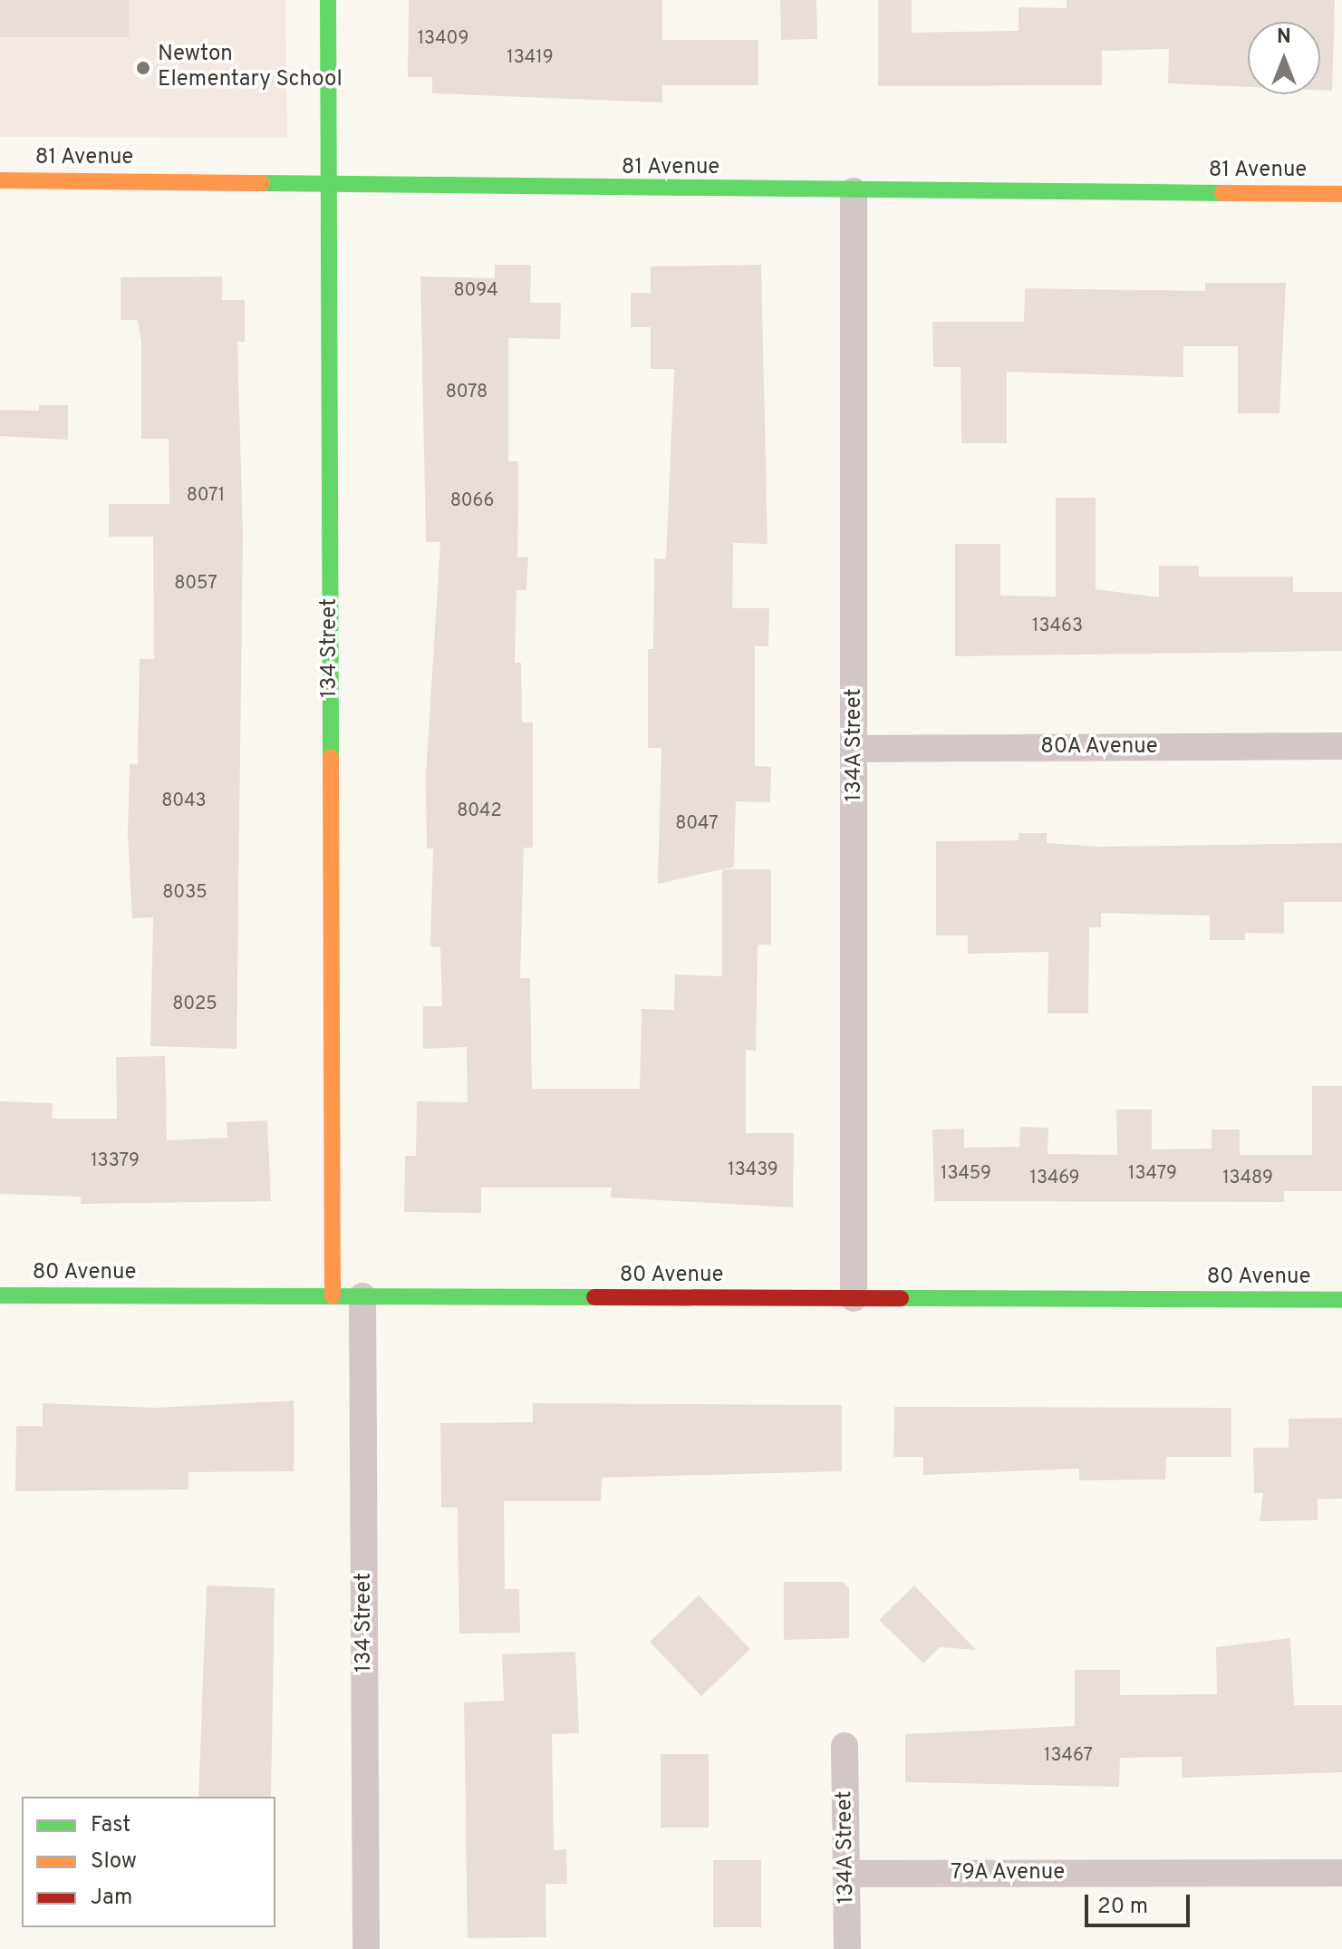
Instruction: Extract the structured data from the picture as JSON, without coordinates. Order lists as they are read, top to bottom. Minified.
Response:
{"streets":{"street":["81 Avenue","134 Street","134A Street","80A Avenue","80 Avenue","79A Avenue"]},"crossings":[["81 Avenue","134 Street"],["81 Avenue","134A Street"],["134 Street","80 Avenue"],["134A Street","80A Avenue"],["134A Street","80 Avenue"],["134A Street","79A Avenue"]],"places":["Newton Elementary School"],"house_numbers":["13409","13419","8094","8078","8071","8066","8057","13463","8043","8042","8047","8035","8025","13379","13439","13459","13479","13469","13489","13467"],"legend":["Fast","Slow","Jam"],"scale_bar":"20 m","north":"top"}
